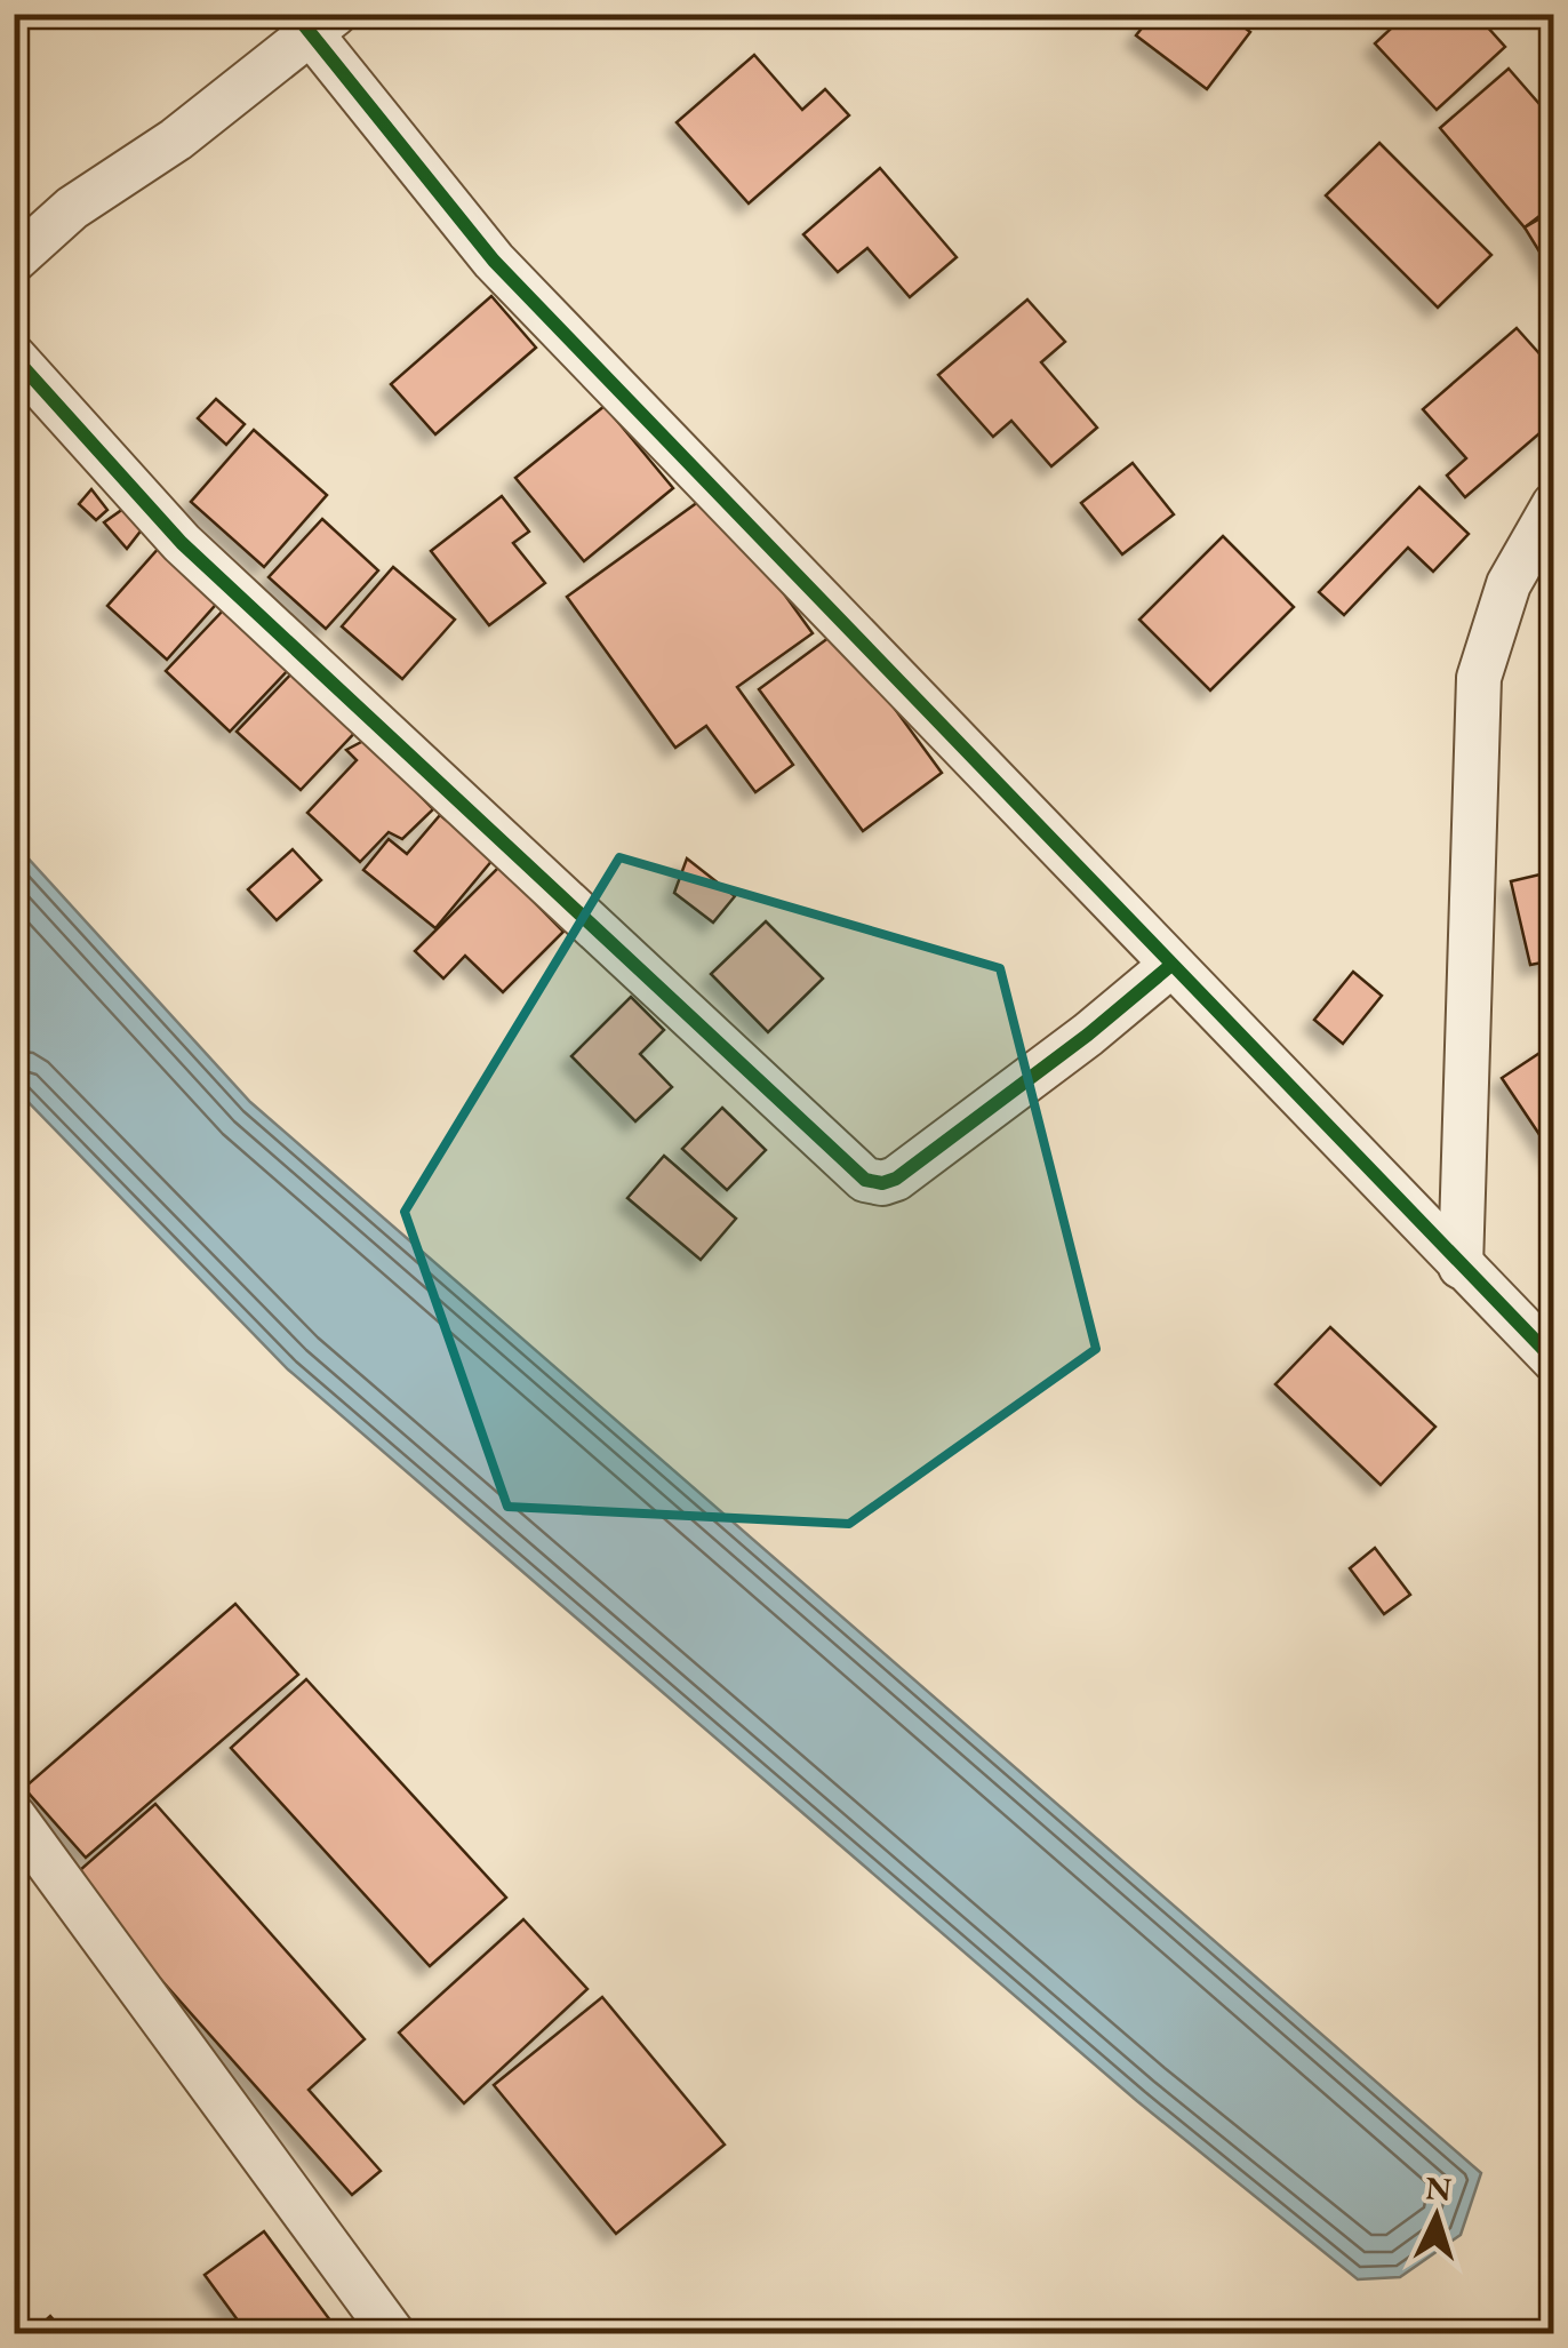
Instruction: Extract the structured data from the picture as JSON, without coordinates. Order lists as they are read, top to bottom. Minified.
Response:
{"north":"top"}
